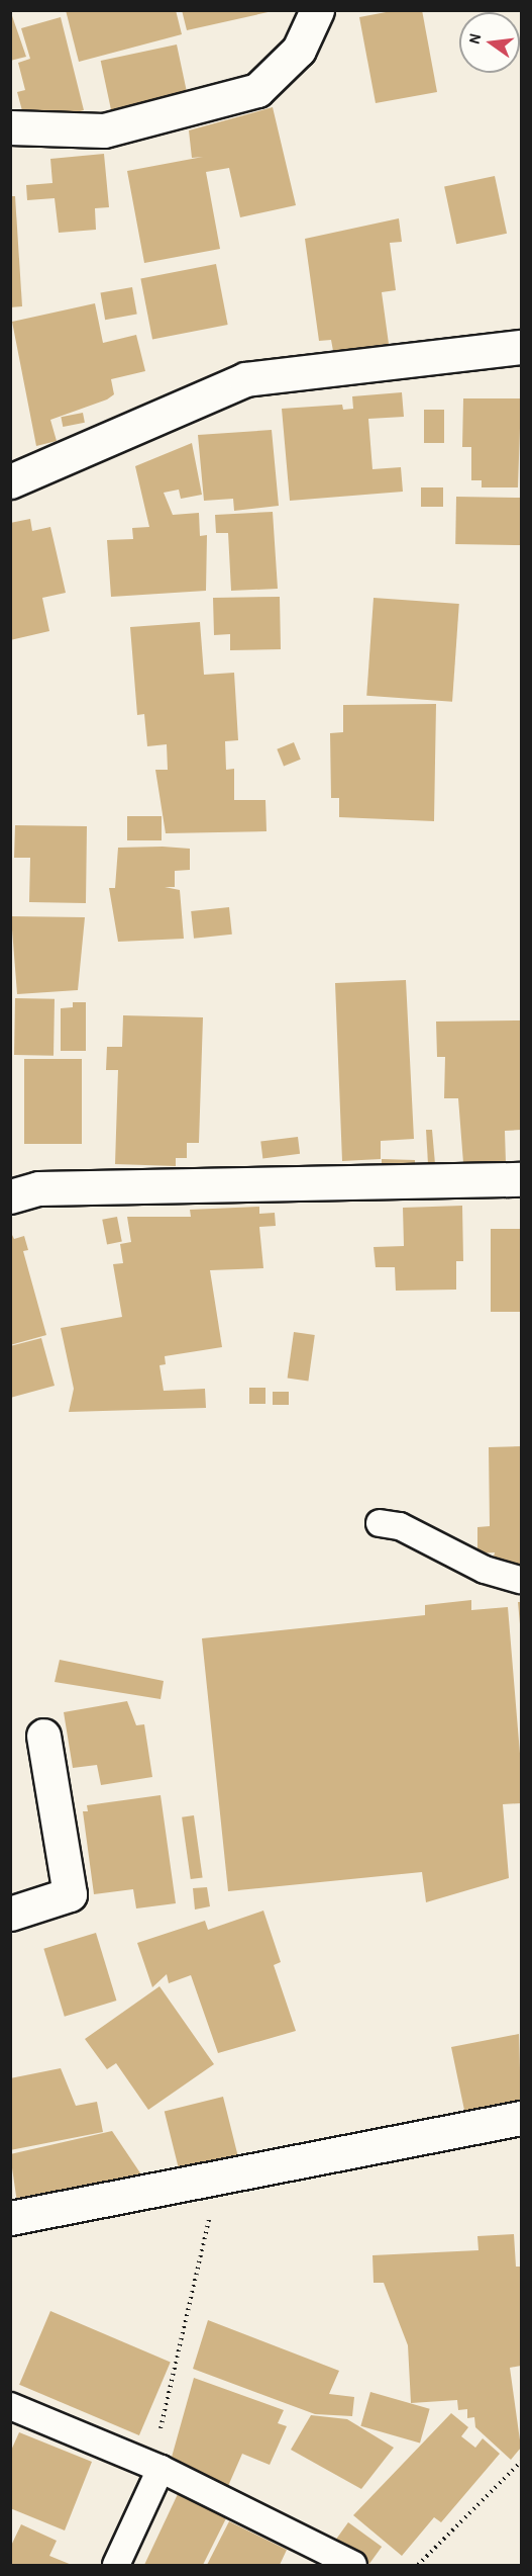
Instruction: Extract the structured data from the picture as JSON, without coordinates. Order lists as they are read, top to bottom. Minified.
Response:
{"north":"left"}
